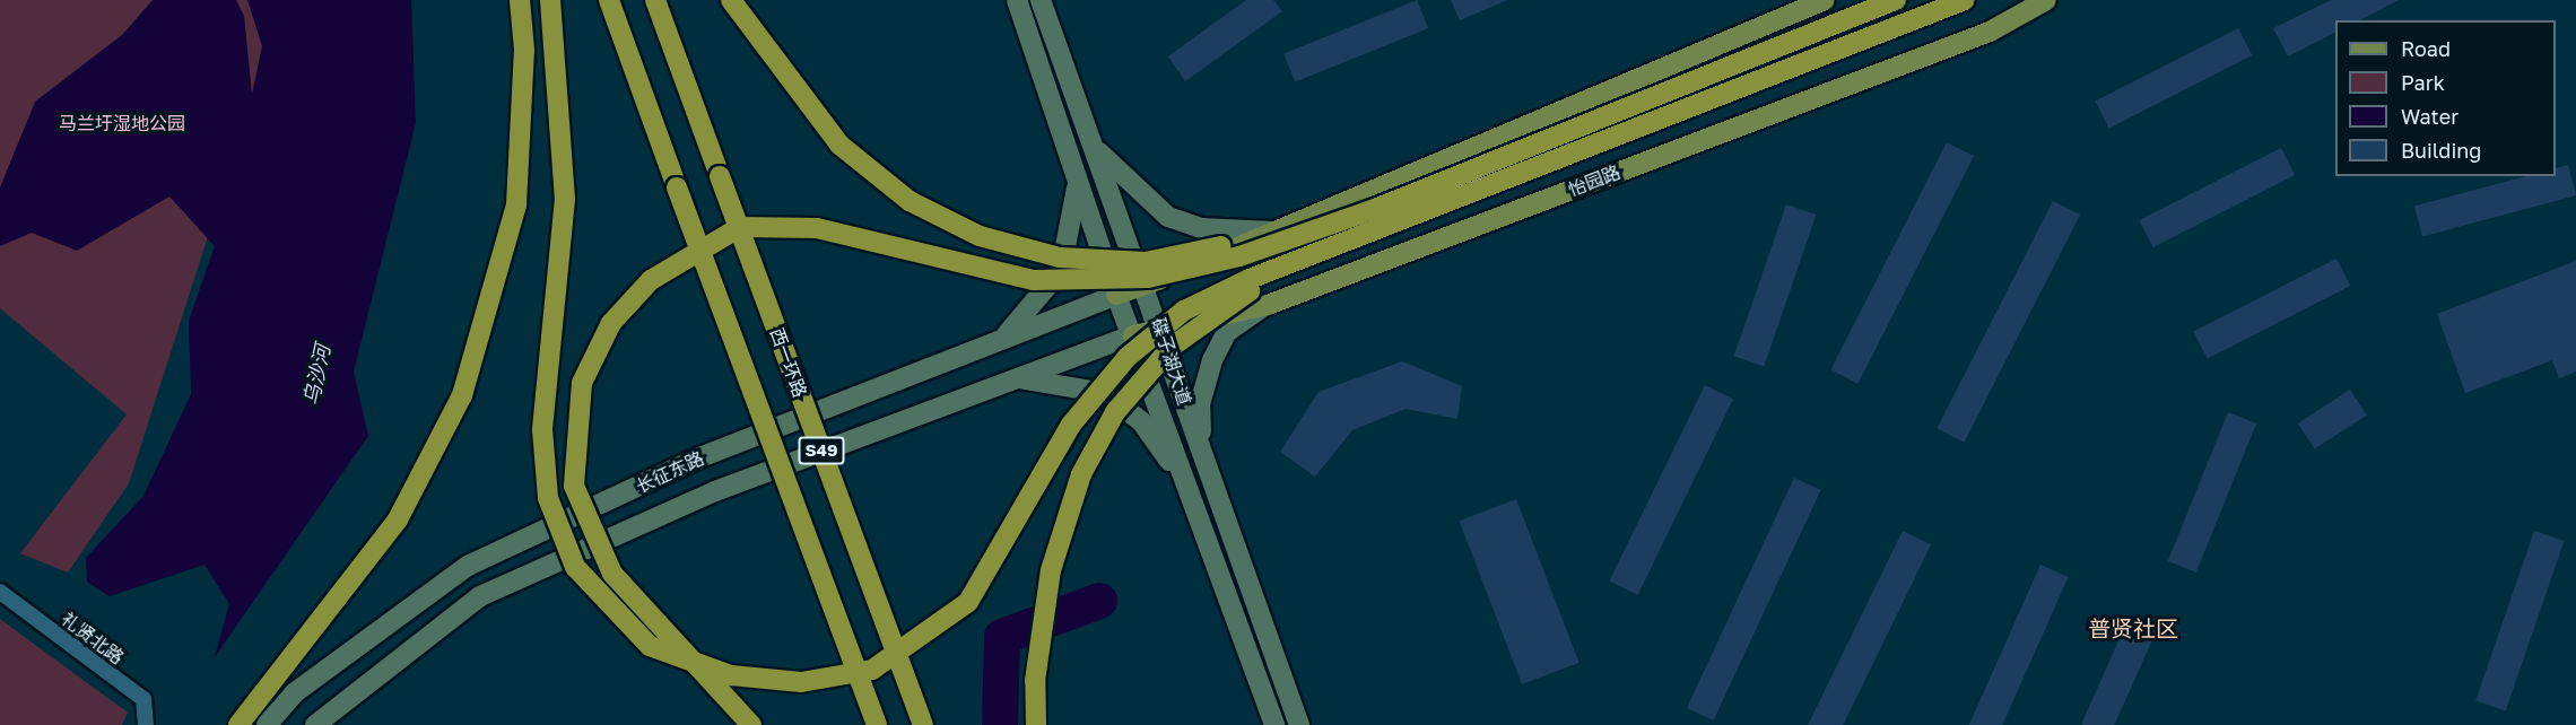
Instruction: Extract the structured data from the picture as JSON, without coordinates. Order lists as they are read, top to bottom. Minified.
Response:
{"streets":{"highway":["西一环路","S49"],"main road":["怡园路","碟子湖大道","长征东路"],"street":["礼贤北路"]},"crossings":[["怡园路","碟子湖大道"],["怡园路","长征东路"],["碟子湖大道","长征东路"]],"districts":["普贤社区"],"water":["乌沙河"],"parks":["马兰圩湿地公园"],"legend":["Road","Park","Water","Building"]}
